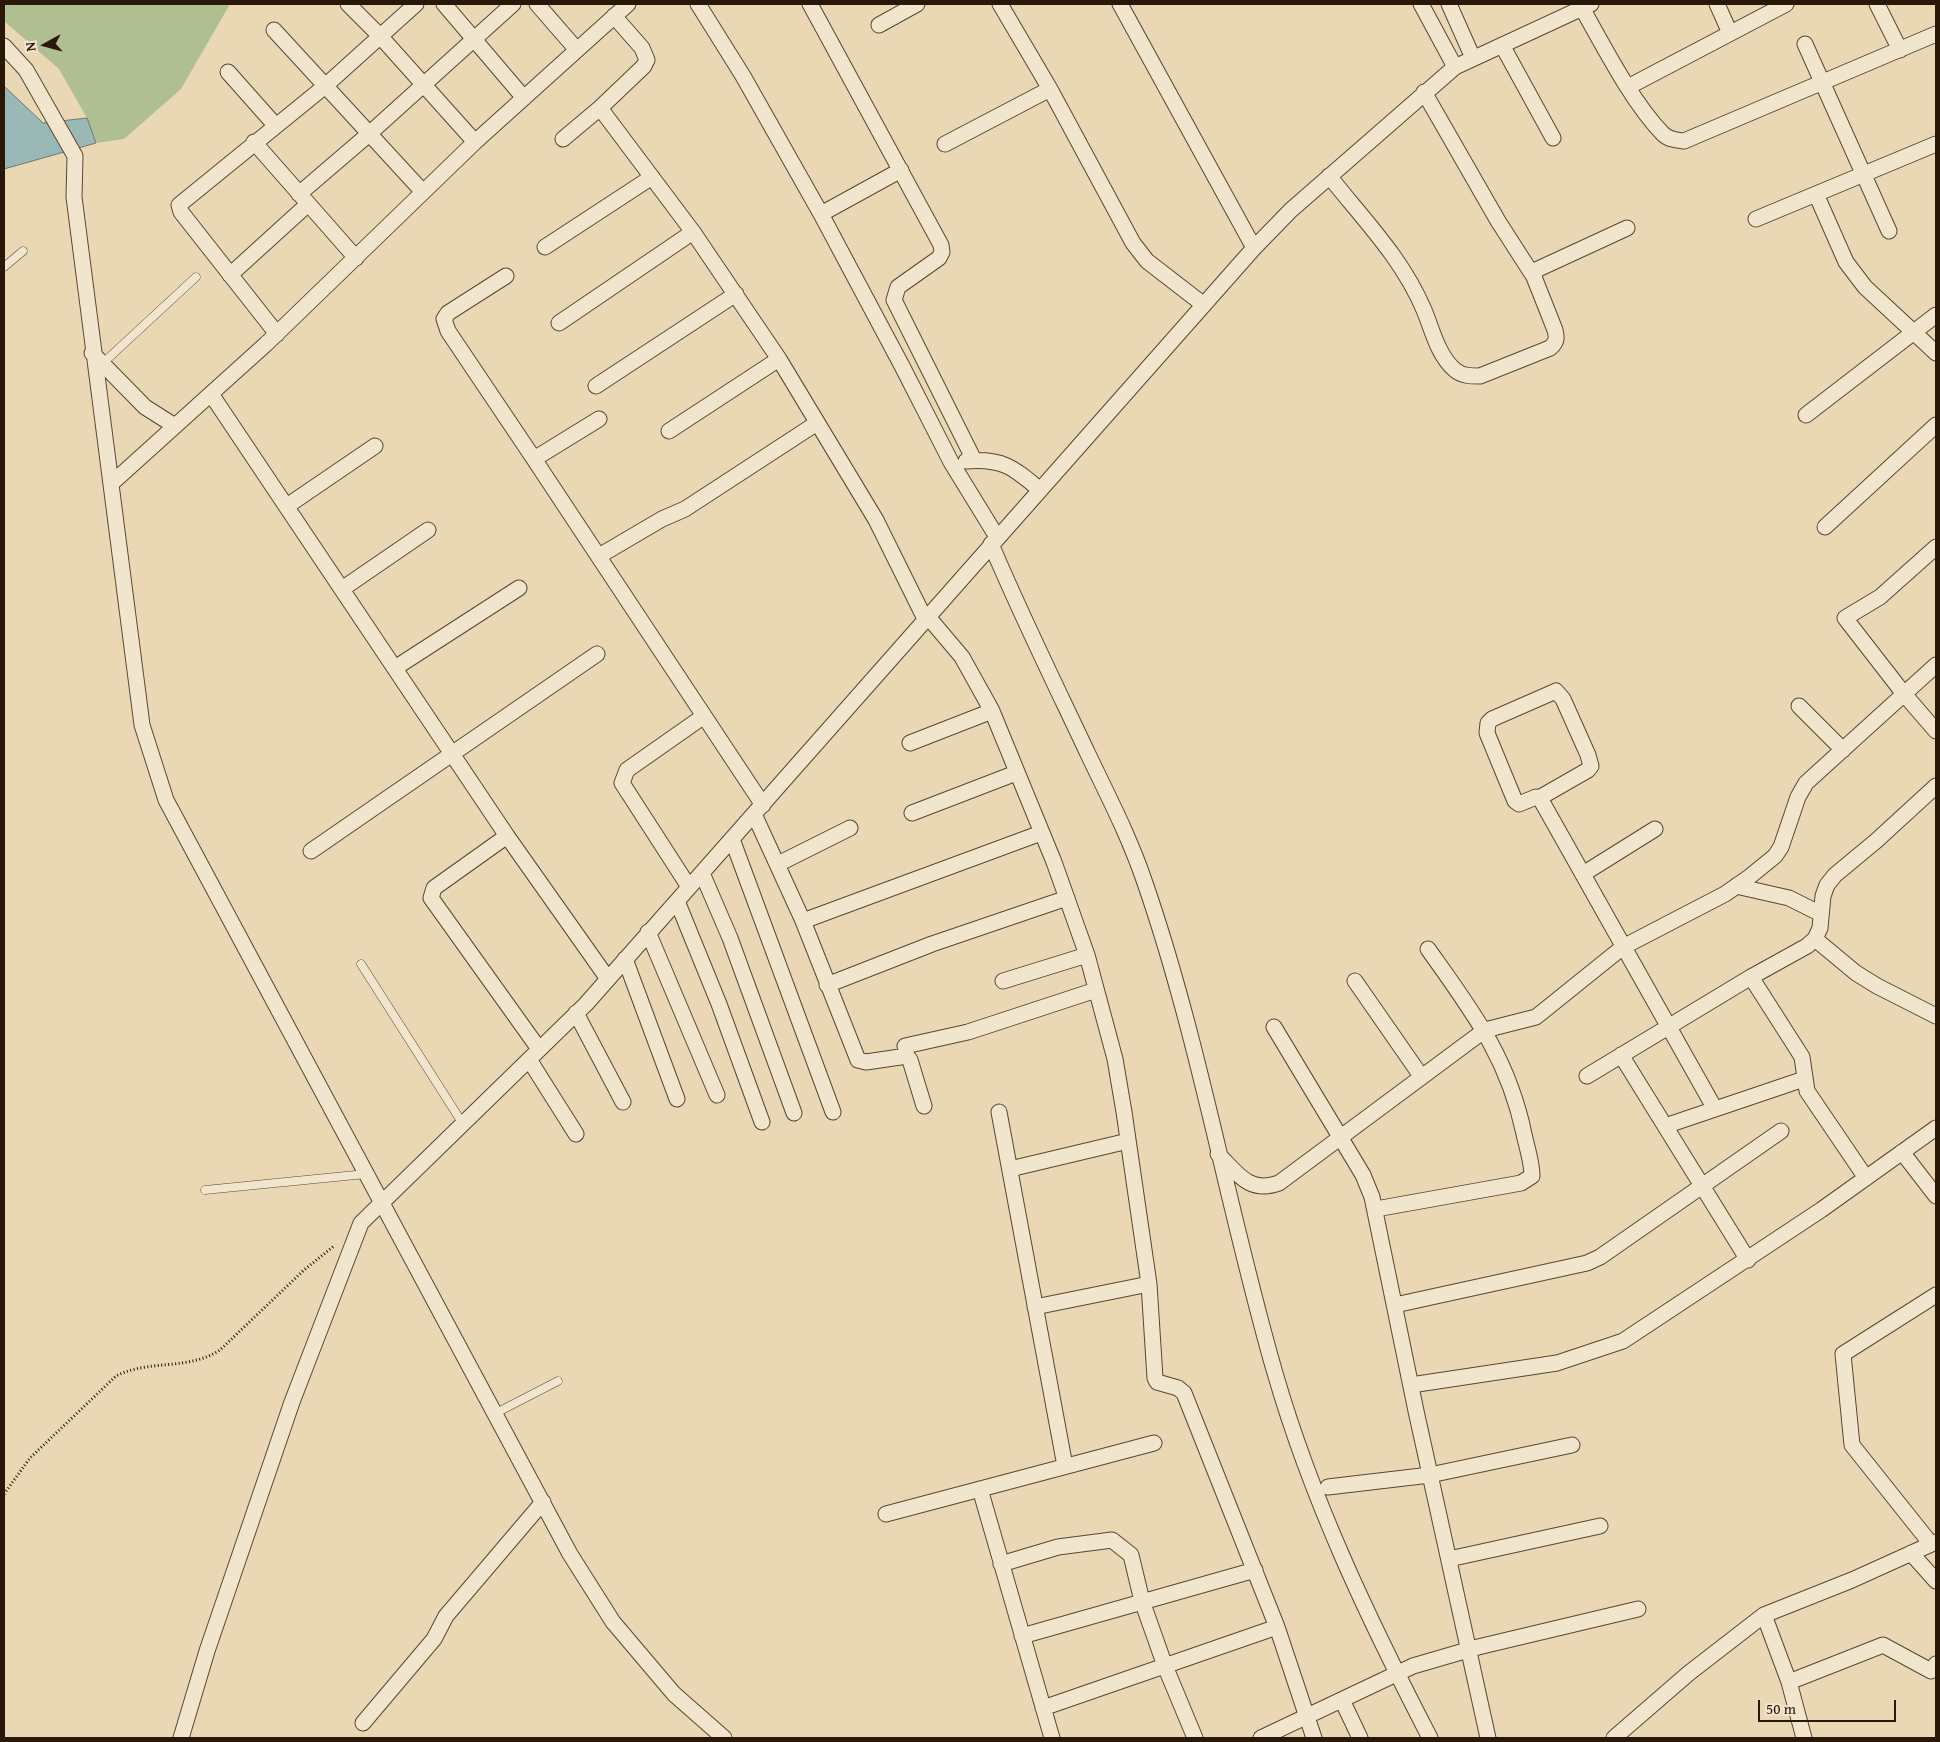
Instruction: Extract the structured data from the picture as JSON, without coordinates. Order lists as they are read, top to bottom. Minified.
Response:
{"scale_bar":"50 m","north":"left"}
